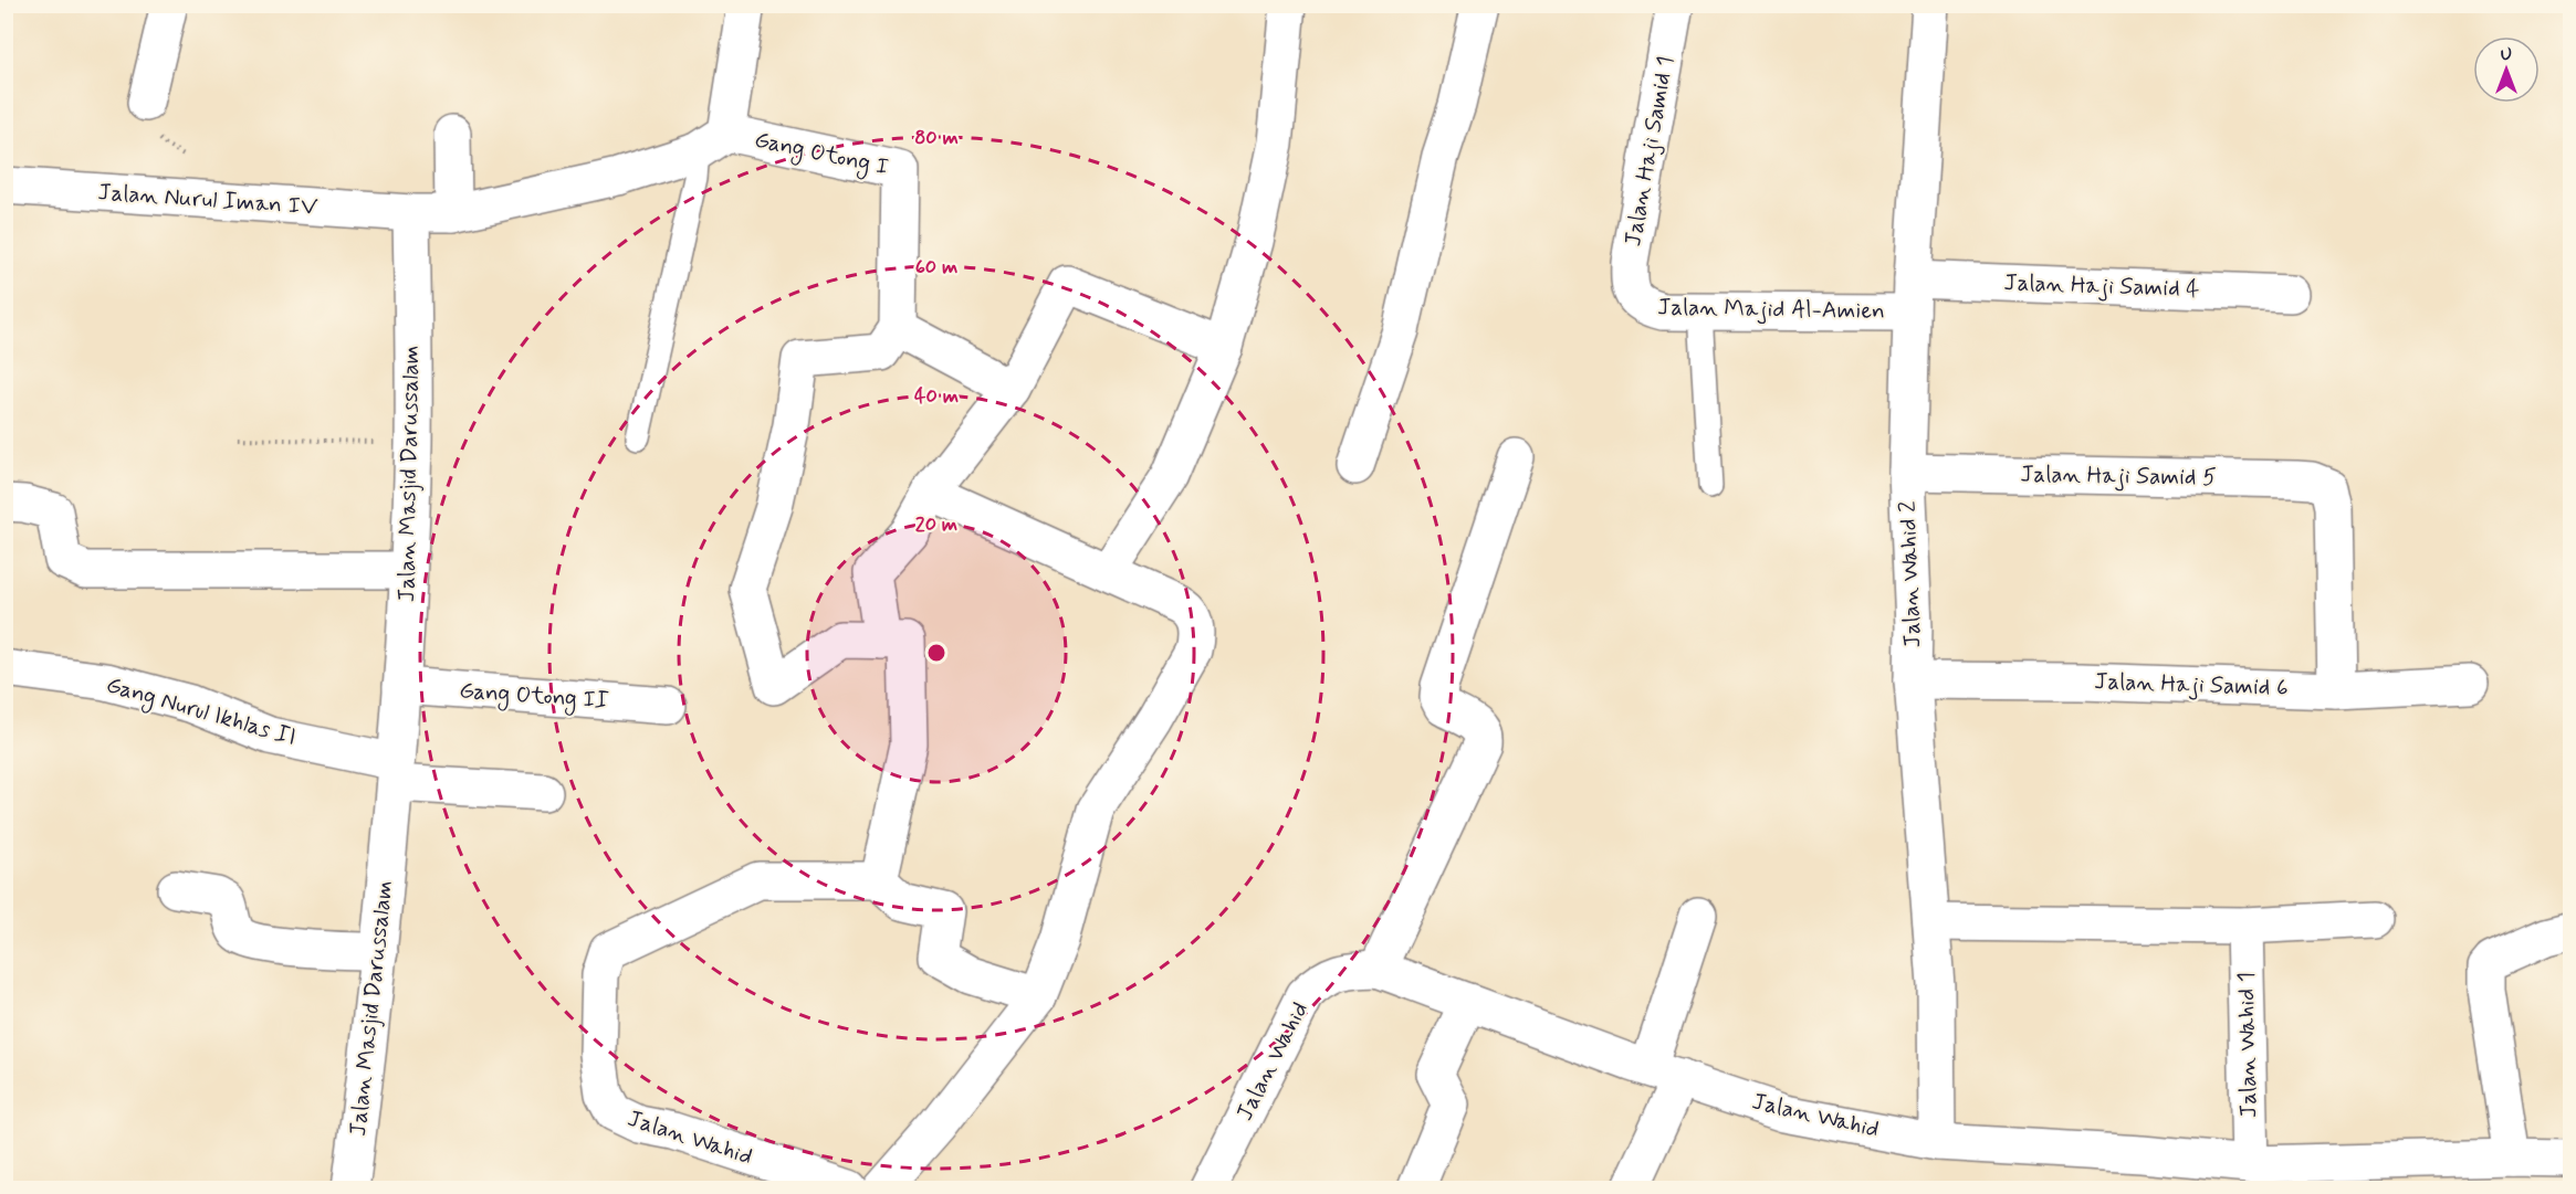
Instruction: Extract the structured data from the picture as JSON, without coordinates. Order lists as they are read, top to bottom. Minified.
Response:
{"streets":{"street":["Jalan Haji Samid 1","Gang Otong I","Jalan Nurul Iman IV","Jalan Haji Samid 4","Jalan Majid Al-Amien","Jalan Masjid Darussalam","Jalan Haji Samid 5","Jalan Wahid 2","Jalan Haji Samid 6","Gang Otong II","Gang Nurul Ikhlas II","Jalan Wahid 1","Jalan Wahid"]},"crossings":[["Jalan Haji Samid 1","Jalan Majid Al-Amien"],["Jalan Nurul Iman IV","Jalan Masjid Darussalam"],["Jalan Haji Samid 4","Jalan Majid Al-Amien"],["Jalan Haji Samid 4","Jalan Wahid 2"],["Jalan Majid Al-Amien","Jalan Wahid 2"],["Jalan Masjid Darussalam","Gang Otong II"],["Jalan Masjid Darussalam","Gang Nurul Ikhlas II"],["Jalan Haji Samid 5","Jalan Wahid 2"],["Jalan Haji Samid 5","Jalan Haji Samid 6"],["Jalan Wahid 2","Jalan Haji Samid 6"],["Jalan Wahid 2","Jalan Wahid"],["Jalan Wahid 1","Jalan Wahid"]],"north":"top","rings":["80 m","60 m","40 m","20 m"]}
